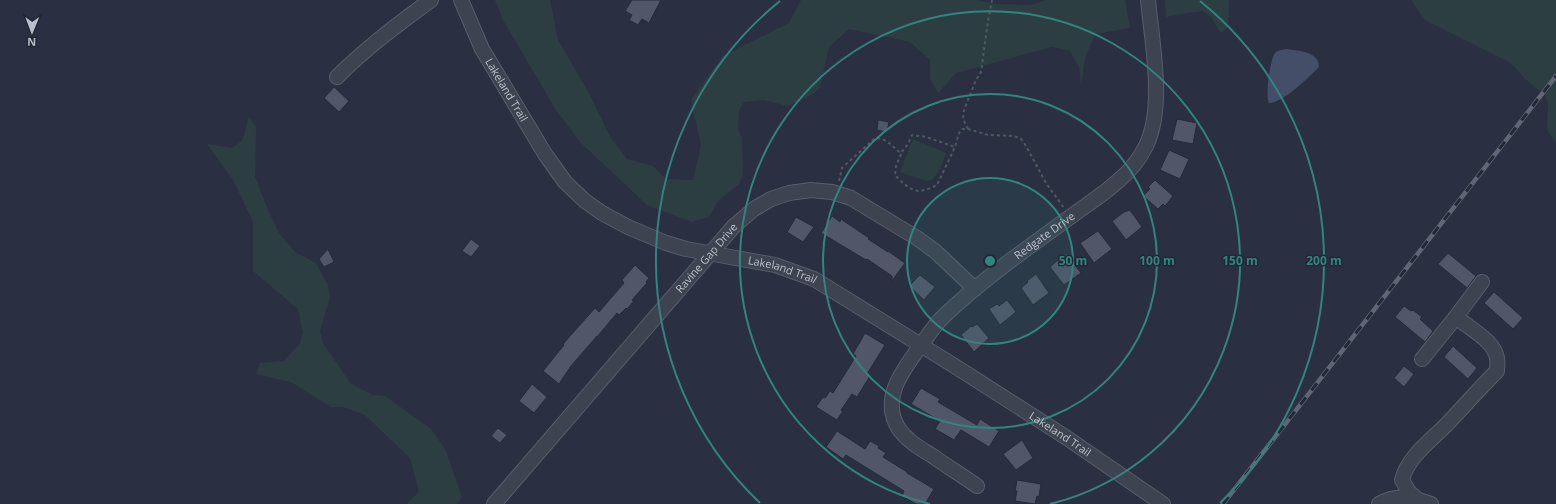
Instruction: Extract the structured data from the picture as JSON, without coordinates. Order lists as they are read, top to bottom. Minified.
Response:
{"streets":{"street":["Lakeland Trail","Redgate Drive","Ravine Gap Drive"]},"crossings":[["Lakeland Trail","Redgate Drive"],["Lakeland Trail","Ravine Gap Drive"],["Redgate Drive","Ravine Gap Drive"]],"north":"bottom","rings":["50 m","100 m","150 m","200 m"]}
